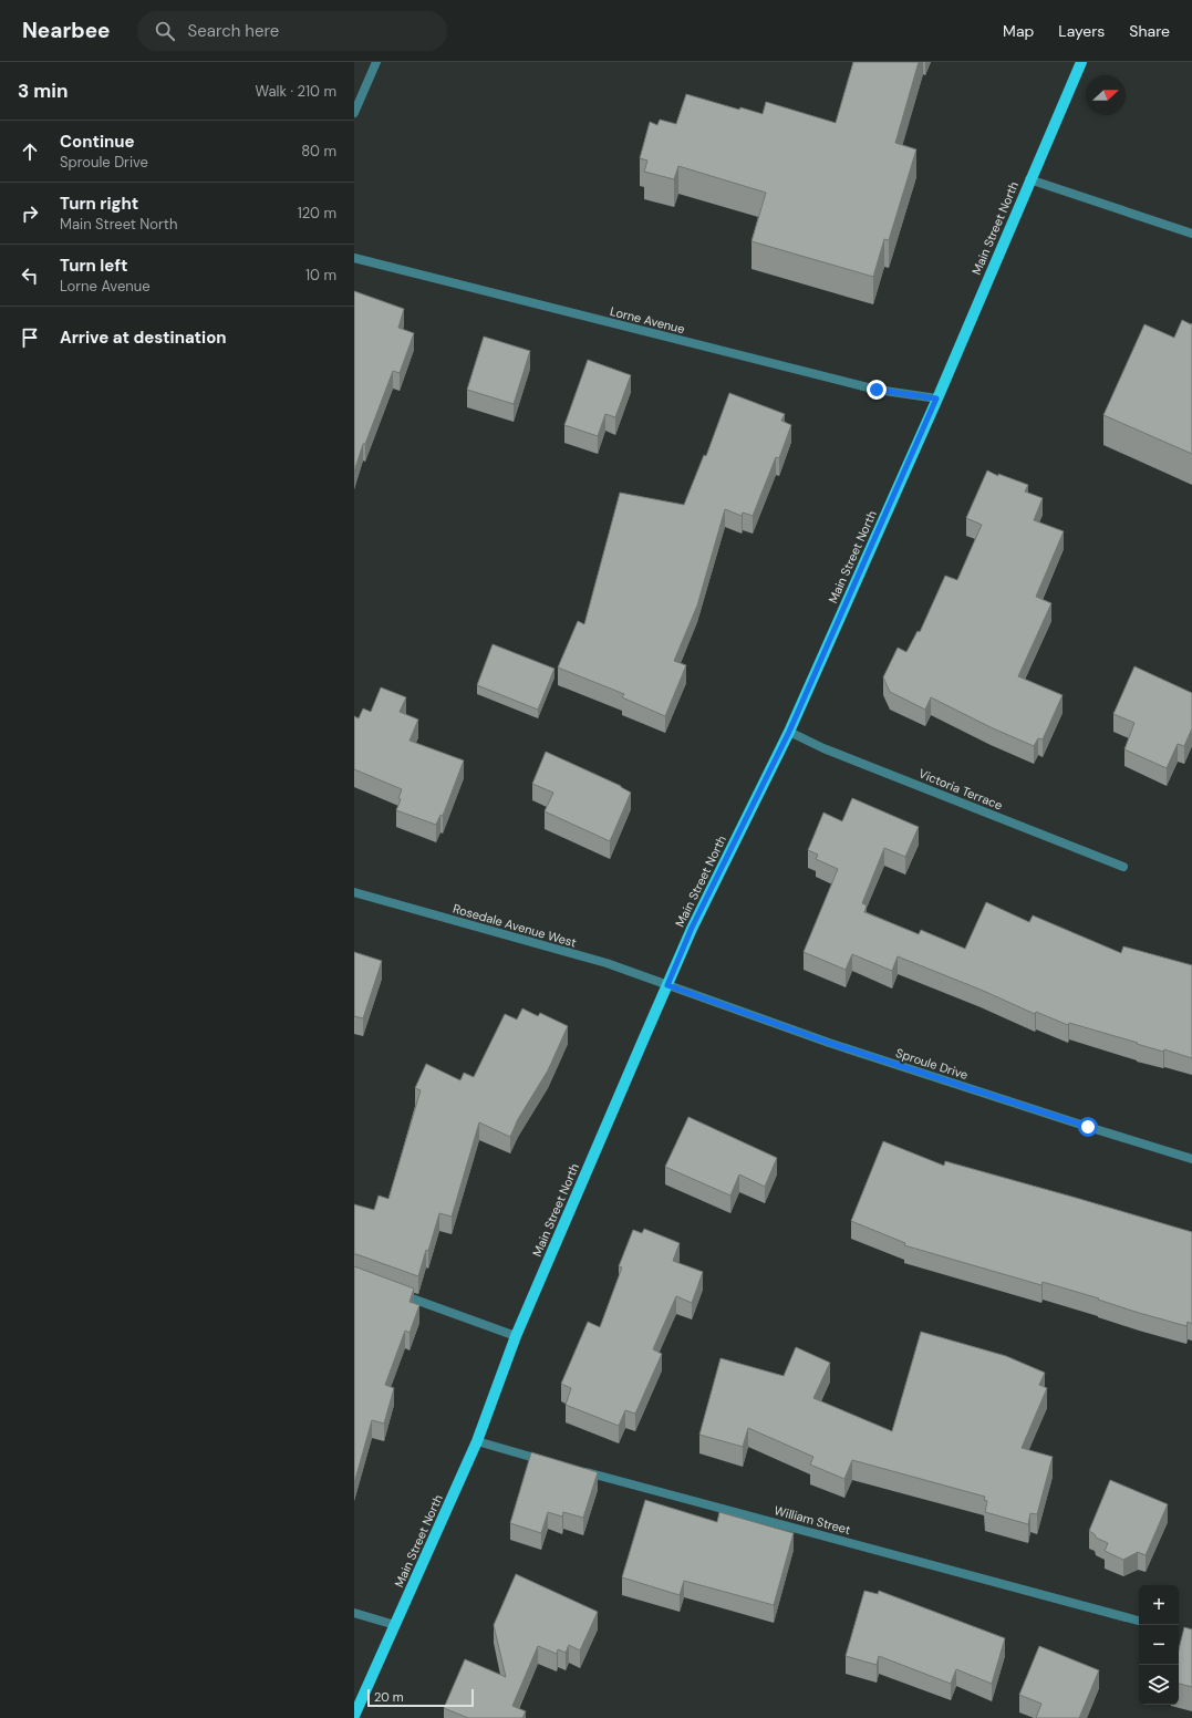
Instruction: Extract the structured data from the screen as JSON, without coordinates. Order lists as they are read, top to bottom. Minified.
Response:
{"streets":{"main road":["Main Street North"],"street":["Lorne Avenue","Victoria Terrace","Rosedale Avenue West","Sproule Drive","William Street"]},"crossings":[["Main Street North","Lorne Avenue"],["Main Street North","Victoria Terrace"],["Main Street North","Rosedale Avenue West"],["Main Street North","Sproule Drive"],["Rosedale Avenue West","Sproule Drive"]],"scale_bar":"20 m","north":"right","page":{"header":"Nearbee","search":"Search here","nav":["Map","Layers","Share"],"heading":["3 min","Walk · 210 m"],"list":[["Continue","Sproule Drive","80 m"],["Turn right","Main Street North","120 m"],["Turn left","Lorne Avenue","10 m"],"Arrive at destination"],"map_buttons":["+","−"],"scale":"20 m"}}
